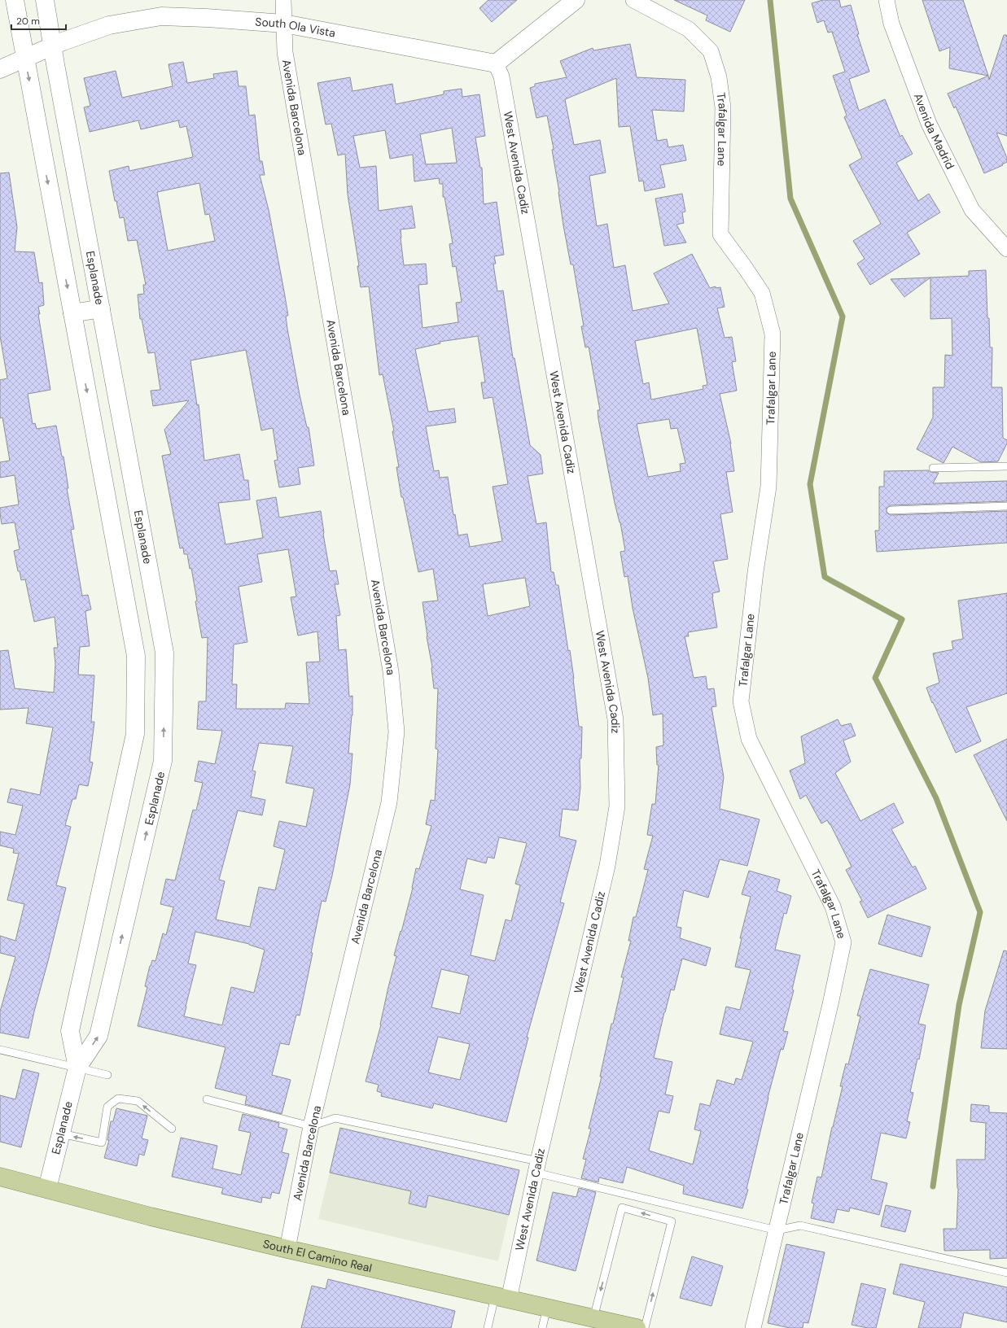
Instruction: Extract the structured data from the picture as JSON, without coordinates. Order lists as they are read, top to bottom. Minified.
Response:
{"streets":{"main road":["South El Camino Real"],"street":["South Ola Vista","Avenida Barcelona","Trafalgar Lane","Avenida Madrid","West Avenida Cadiz","Esplanade"]},"crossings":[["South Ola Vista","Avenida Barcelona"],["South Ola Vista","West Avenida Cadiz"],["South Ola Vista","Esplanade"],["Avenida Barcelona","South El Camino Real"],["West Avenida Cadiz","South El Camino Real"],["Esplanade","South El Camino Real"]],"scale_bar":"20 m"}
